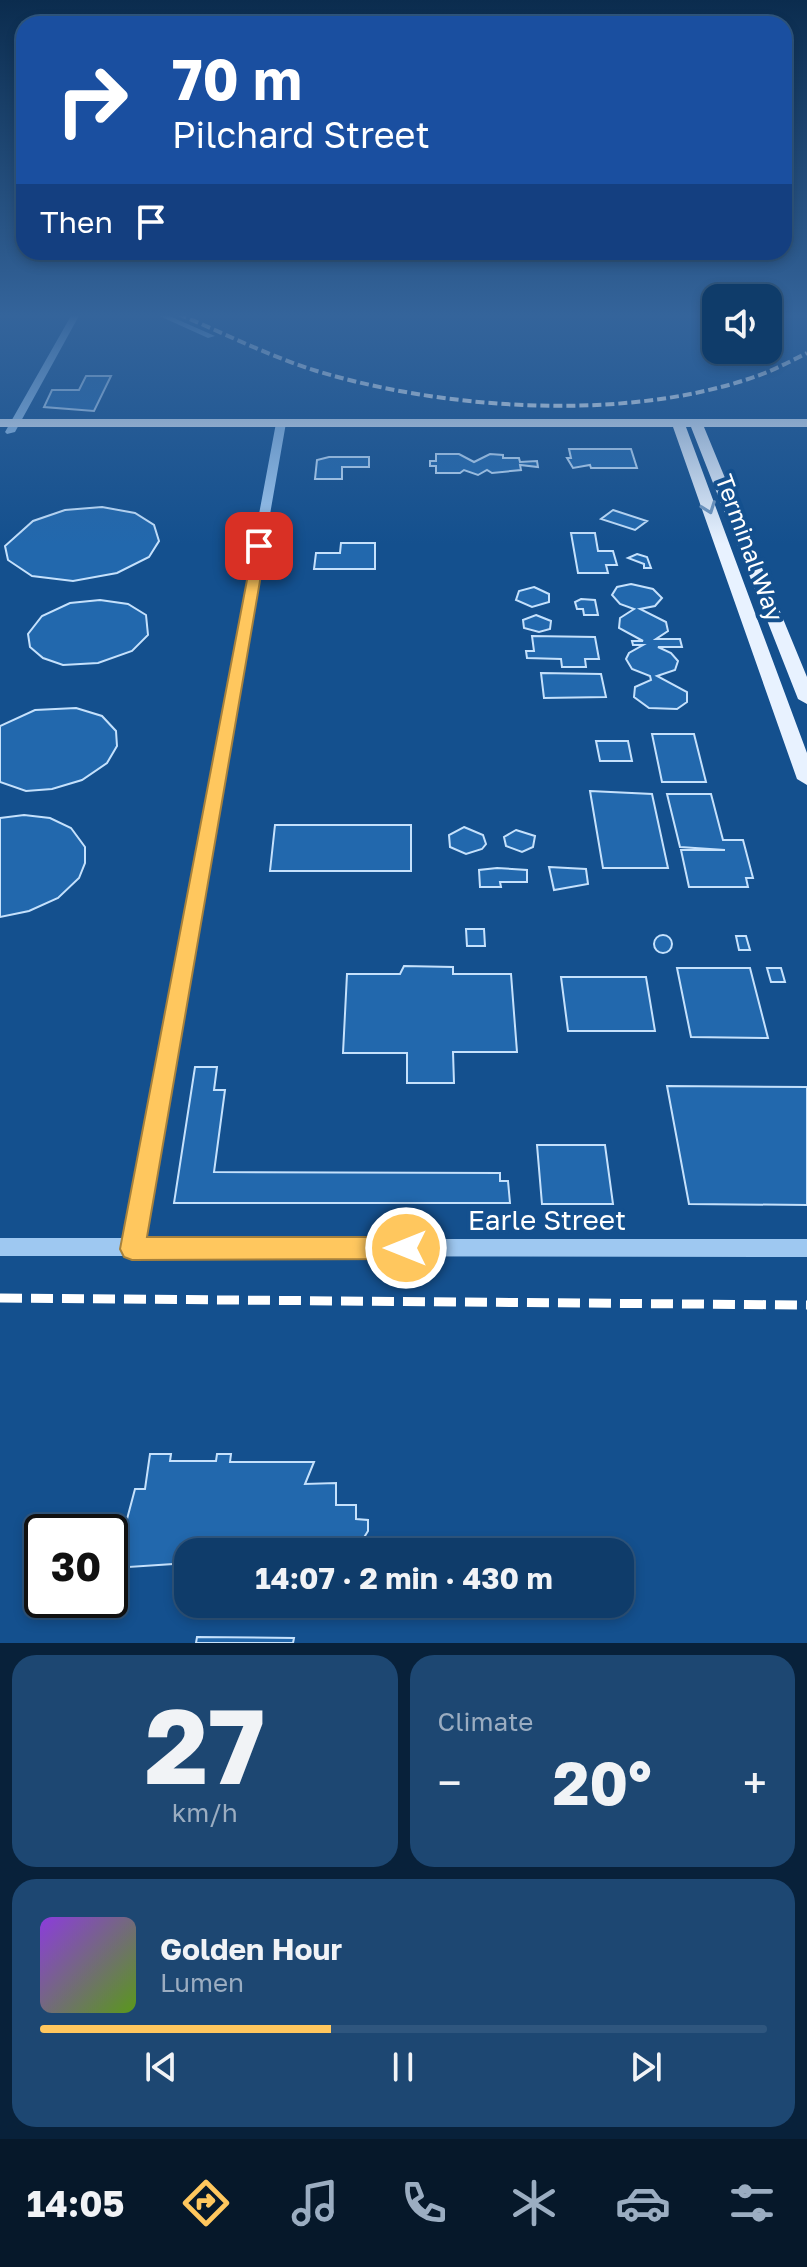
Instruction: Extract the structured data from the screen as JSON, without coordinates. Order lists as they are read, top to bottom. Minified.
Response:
{"streets":{"main road":["Terminal Way"],"street":["Earle Street"]},"page":{"turn":["70 m","Pilchard Street"],"then":"Then","limit":"30","trip":"14:07 · 2 min · 430 m","tile":[["27","km/h"],"Climate"],"heat":["−","20°","+"],"song":["Golden Hour","Lumen"],"tabs":"14:05"}}
